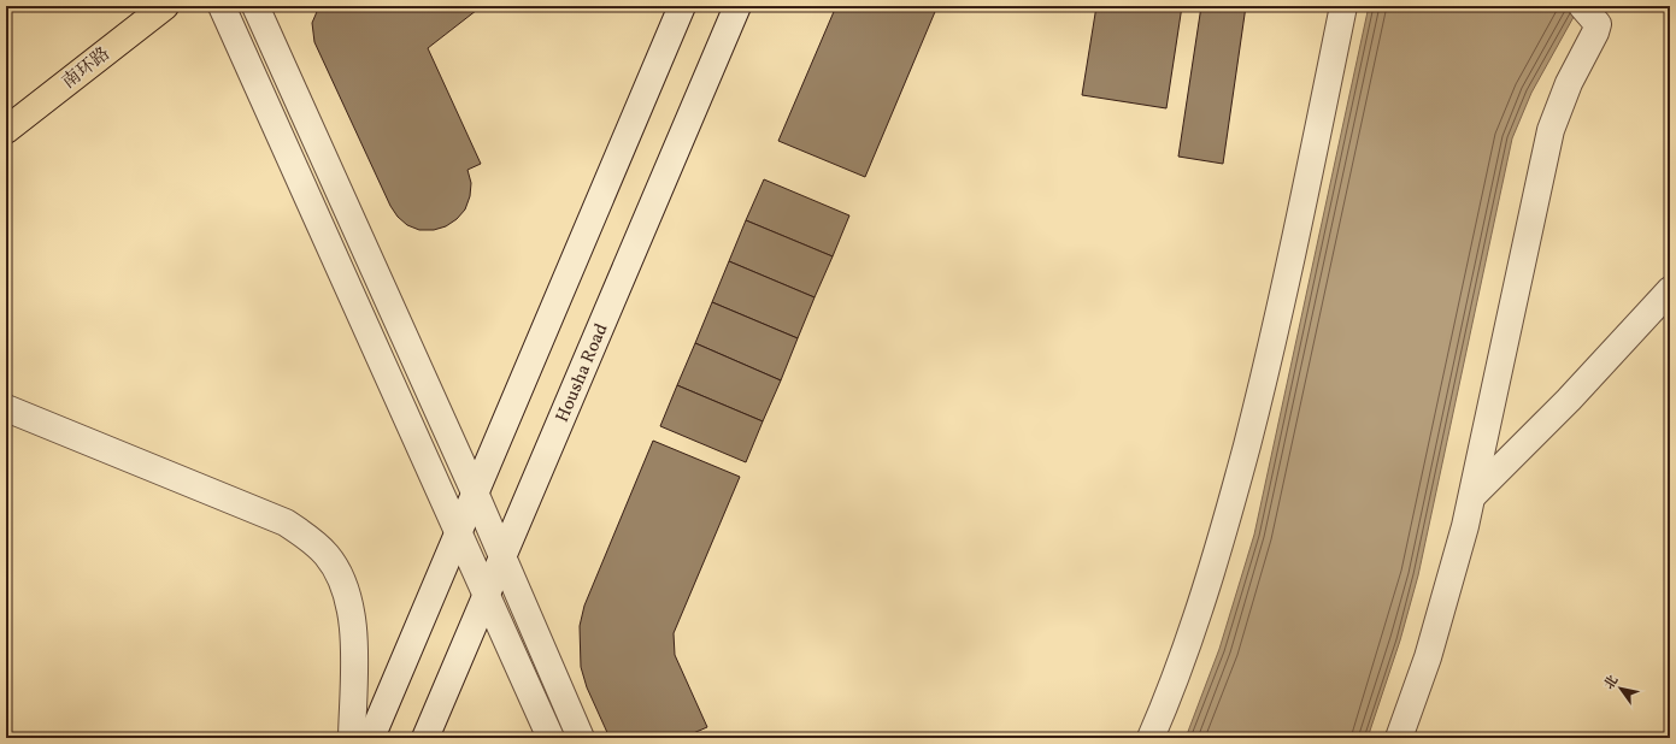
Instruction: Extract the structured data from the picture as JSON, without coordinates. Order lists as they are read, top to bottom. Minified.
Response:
{"streets":{"main road":["南环路"],"street":["Housha Road"]},"north":"top left"}
